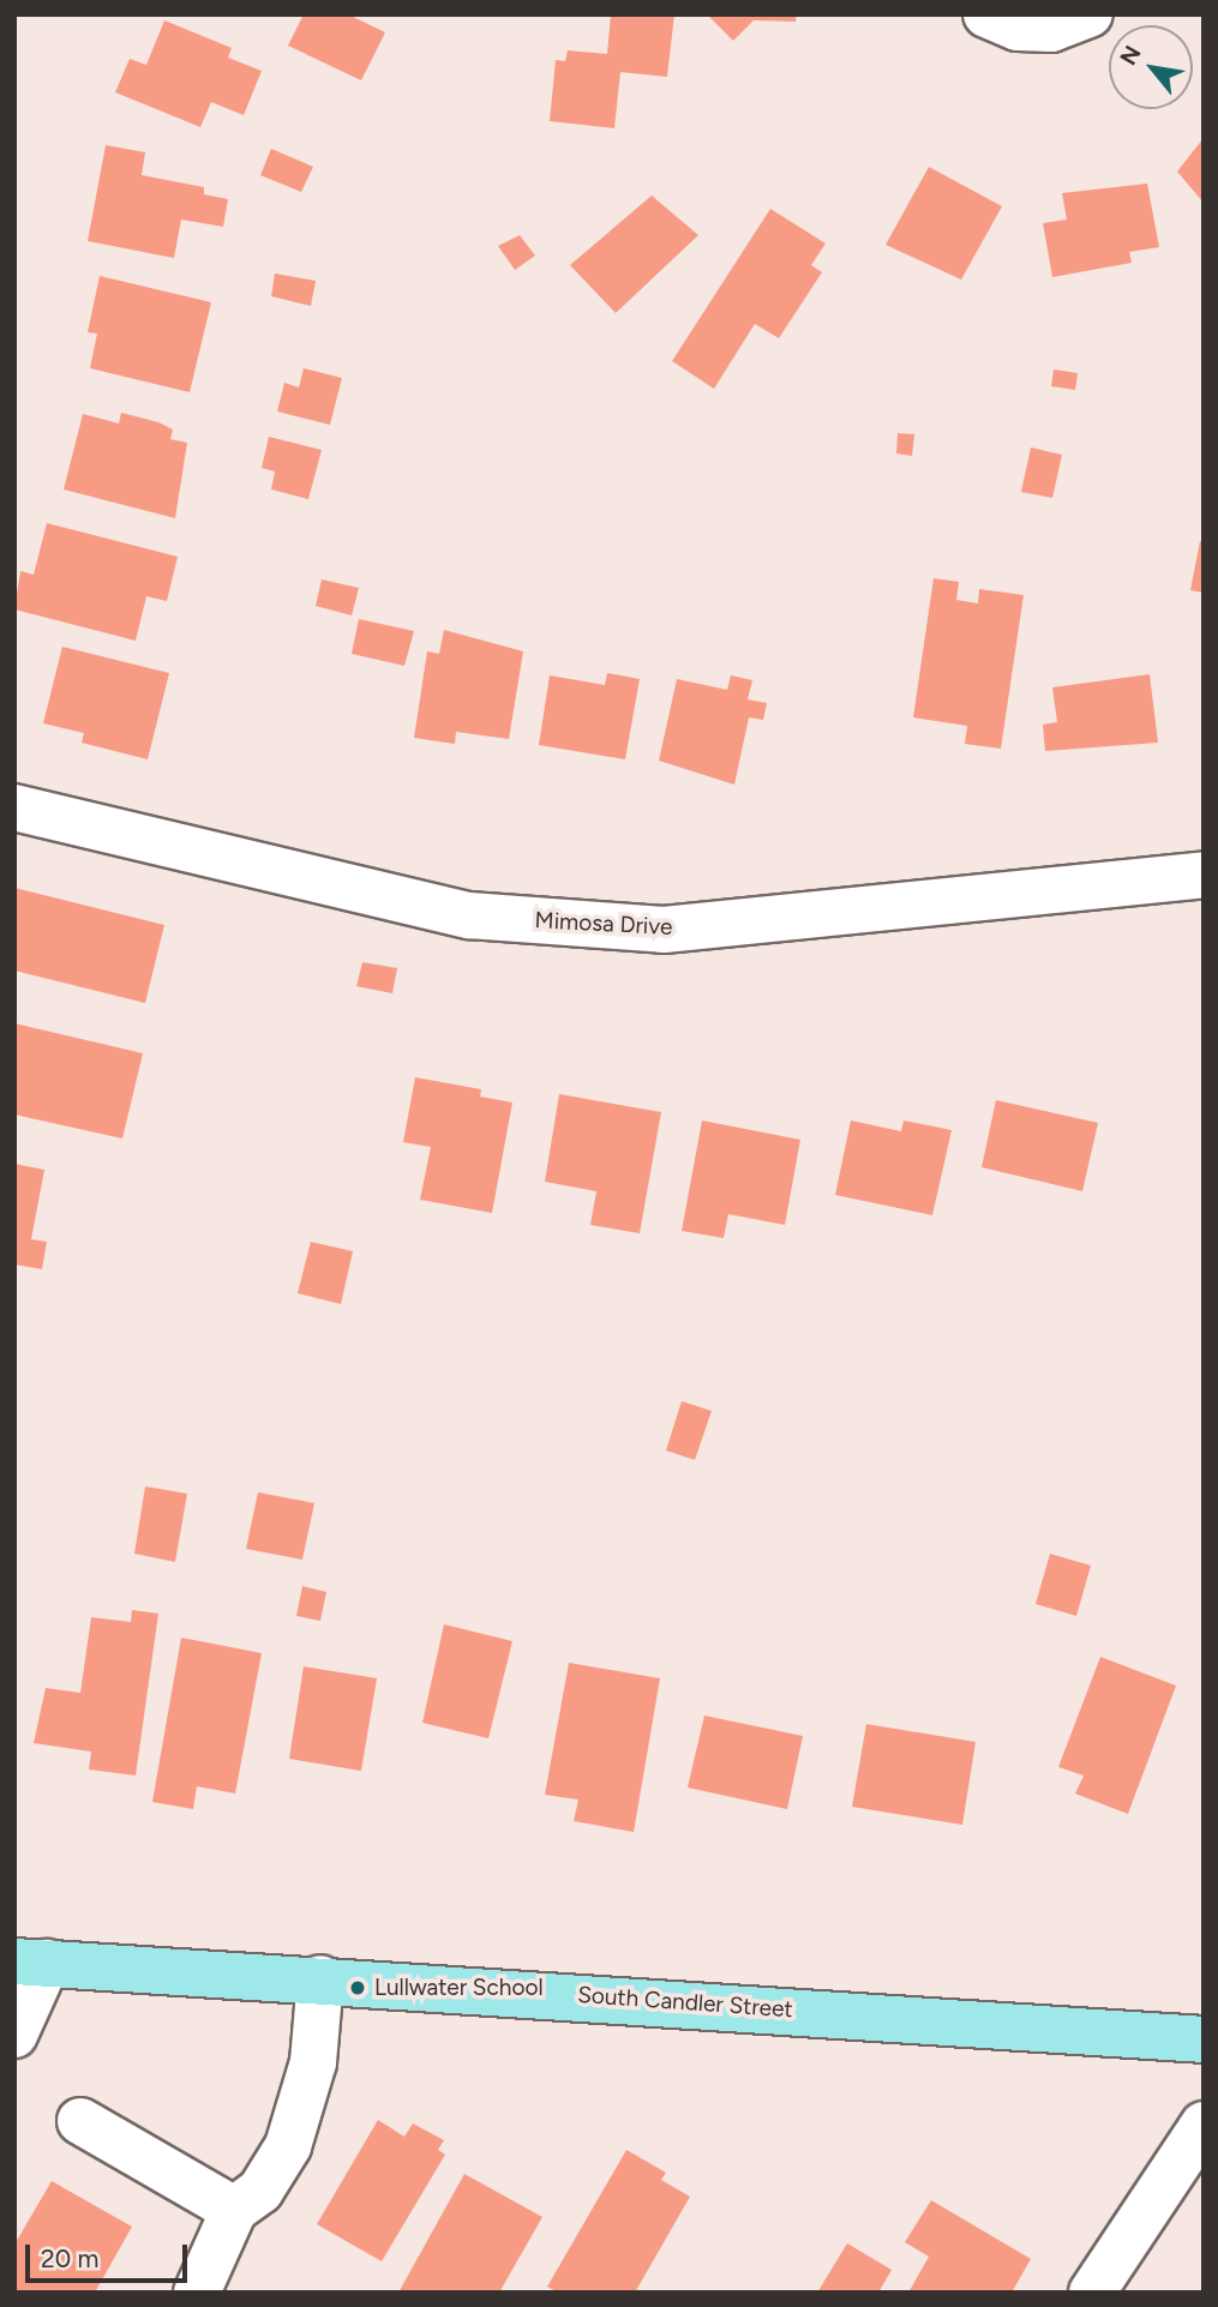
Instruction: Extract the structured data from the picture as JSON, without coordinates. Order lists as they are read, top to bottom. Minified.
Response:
{"streets":{"main road":["South Candler Street"],"street":["Mimosa Drive"]},"places":["Lullwater School"],"scale_bar":"20 m","north":"top left"}
